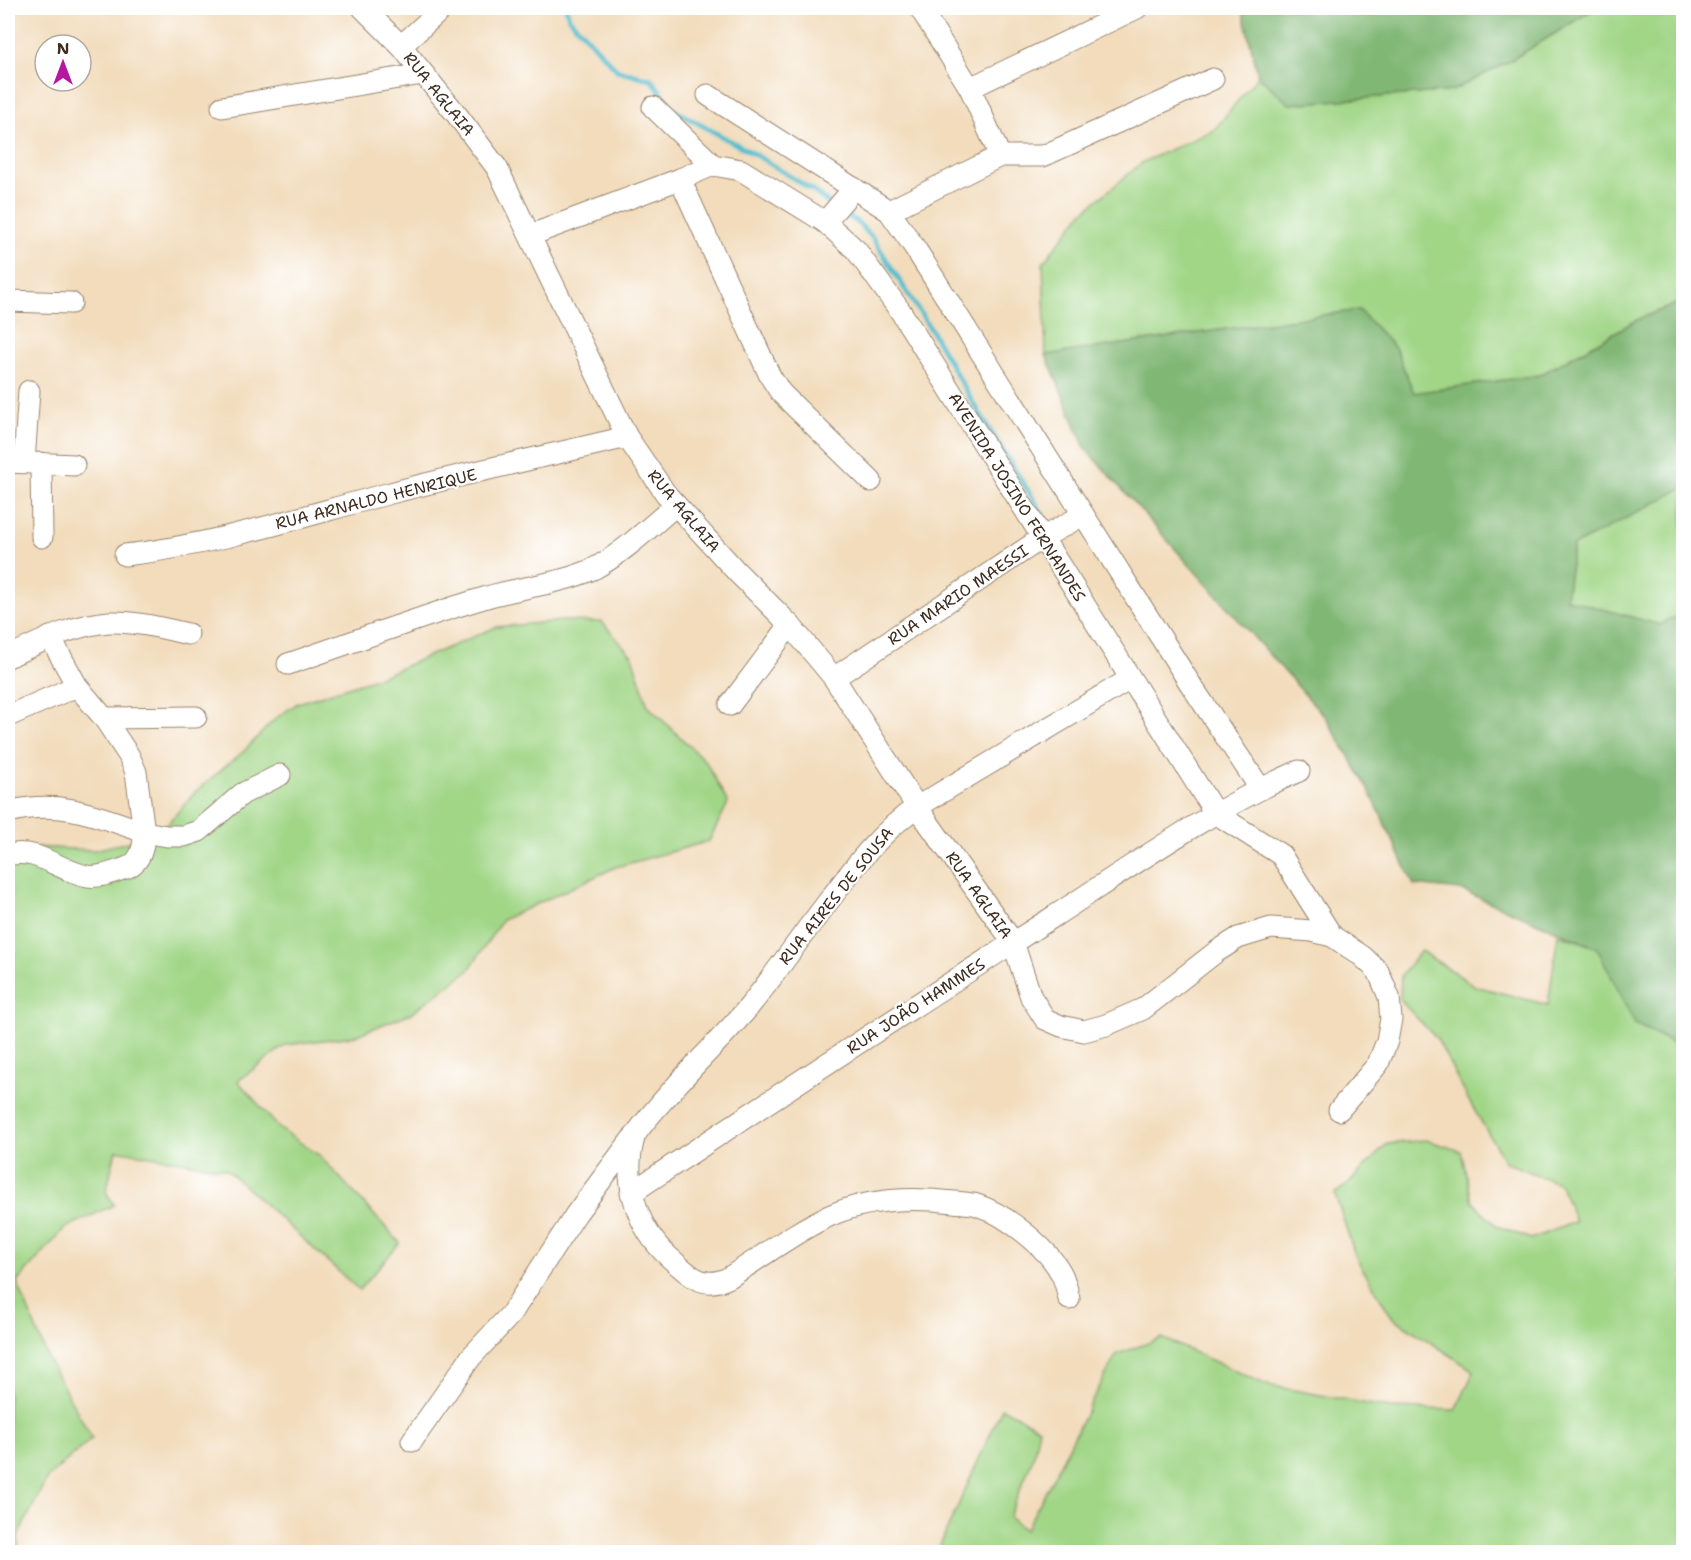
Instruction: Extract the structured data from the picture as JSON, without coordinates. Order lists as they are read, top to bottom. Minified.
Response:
{"streets":{"street":["RUA AGLAIA","AVENIDA JOSINO FERNANDES","RUA ARNALDO HENRIQUE","RUA MARIO MAESSI","RUA AIRES DE SOUSA","RUA JOÃO HAMMES"]},"crossings":[["RUA AGLAIA","AVENIDA JOSINO FERNANDES"],["RUA AGLAIA","RUA ARNALDO HENRIQUE"],["RUA AGLAIA","RUA MARIO MAESSI"],["RUA AGLAIA","RUA AIRES DE SOUSA"],["RUA AGLAIA","RUA JOÃO HAMMES"],["AVENIDA JOSINO FERNANDES","RUA MARIO MAESSI"],["AVENIDA JOSINO FERNANDES","RUA AIRES DE SOUSA"],["AVENIDA JOSINO FERNANDES","RUA JOÃO HAMMES"]],"north":"top"}
